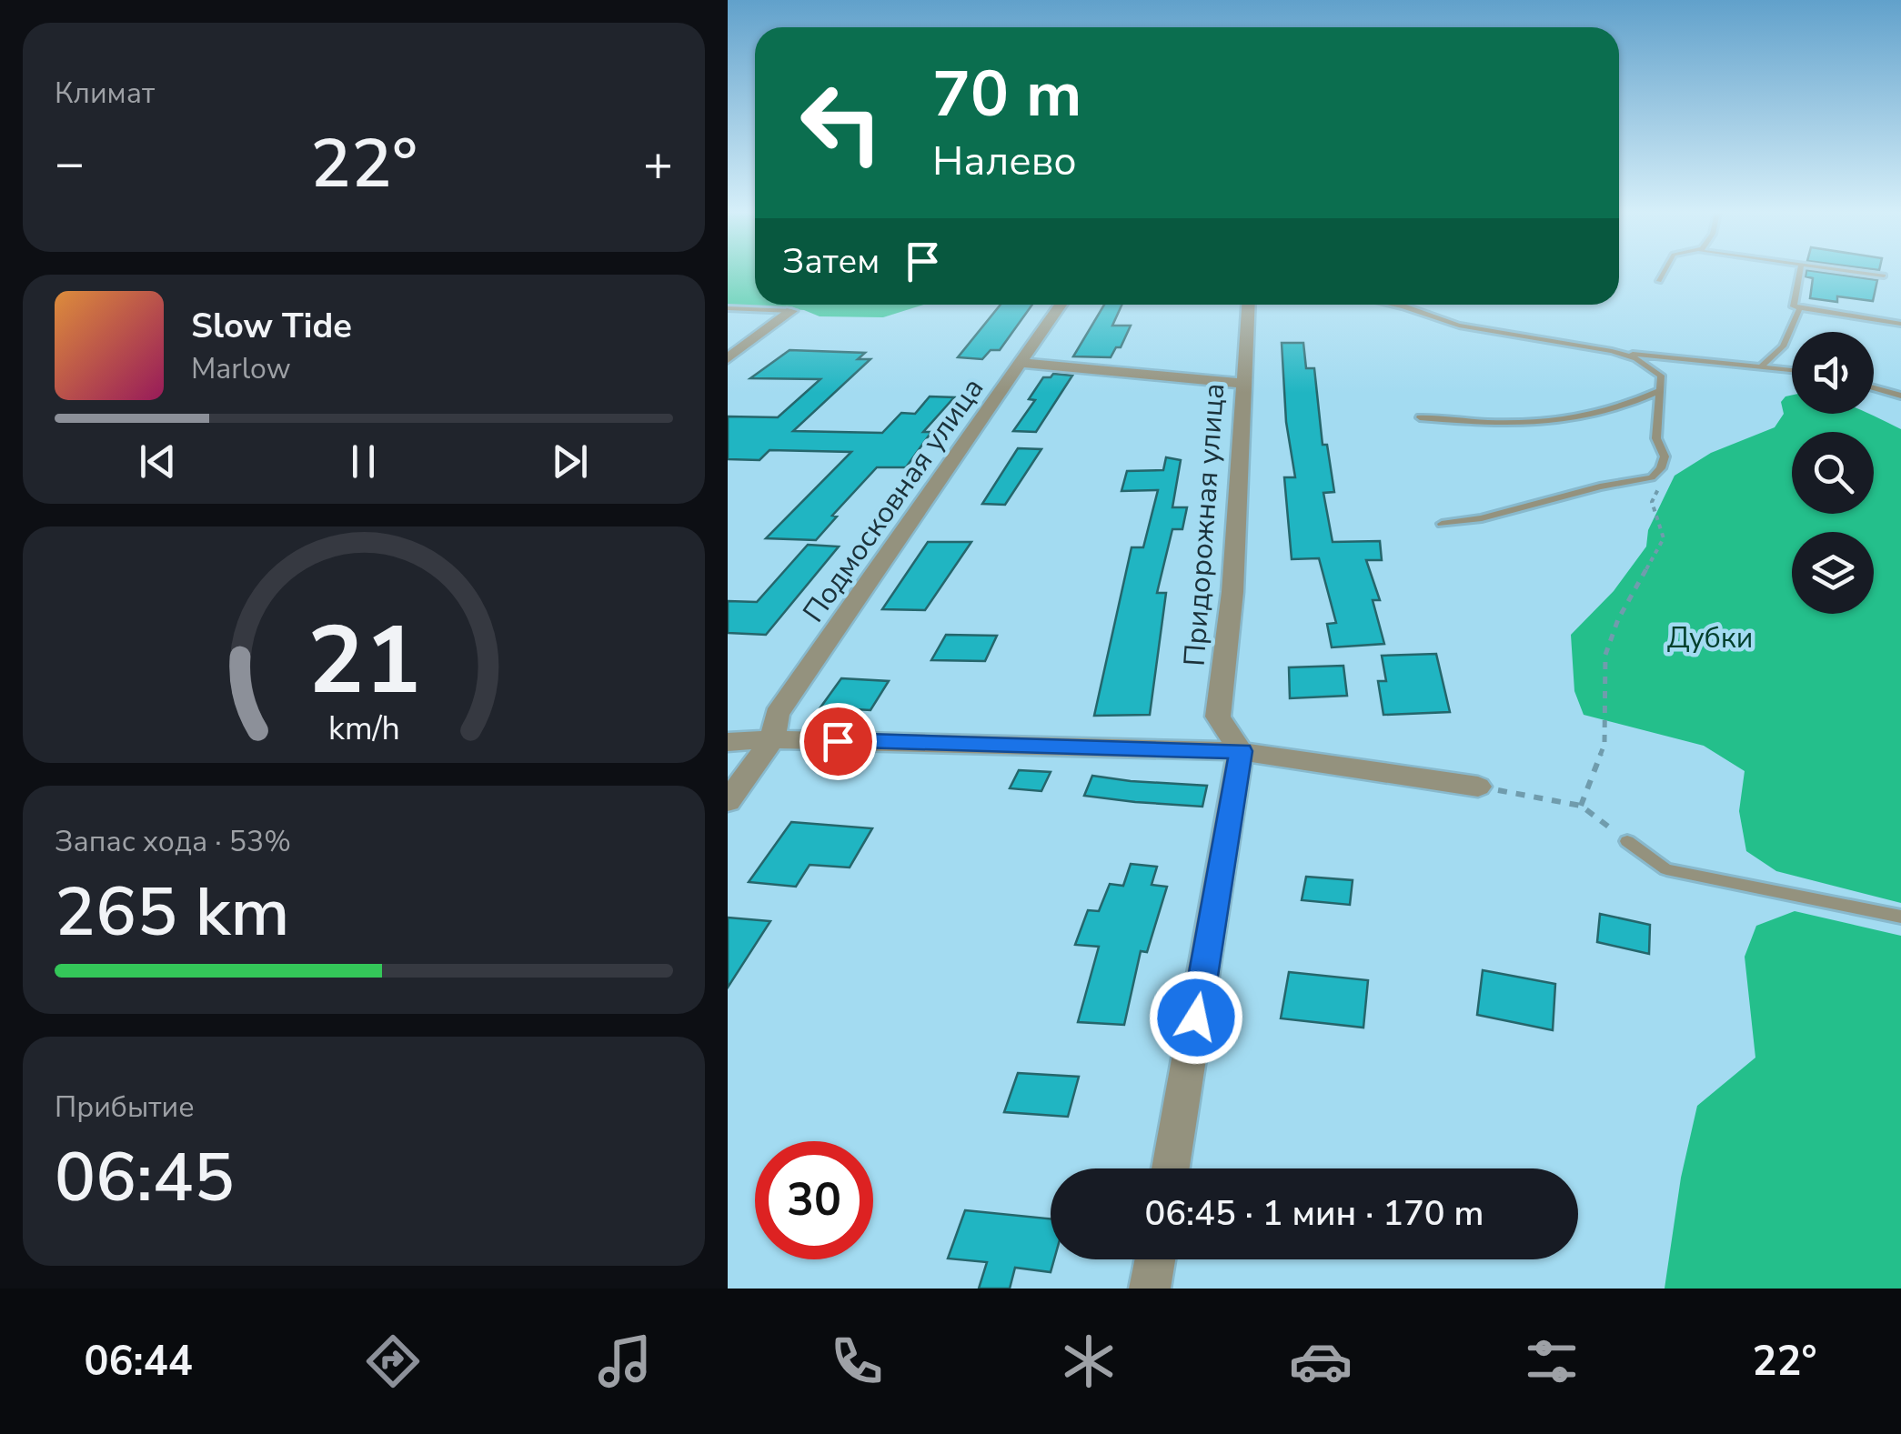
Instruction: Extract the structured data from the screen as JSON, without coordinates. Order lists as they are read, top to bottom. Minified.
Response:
{"streets":{"street":["Подмосковная улица","Придорожная улица"]},"parks":["Дубки"],"page":{"tile":["Климат",["Запас хода · 53%","265 km"],["Прибытие","06:45"]],"turn":["70 m","Налево"],"heat":["−","22°","+"],"then":"Затем","song":["Slow Tide","Marlow"],"limit":"30","trip":"06:45 · 1 мин · 170 m","tabs":["06:44","22°"],"gauge":["21","km/h"]}}
